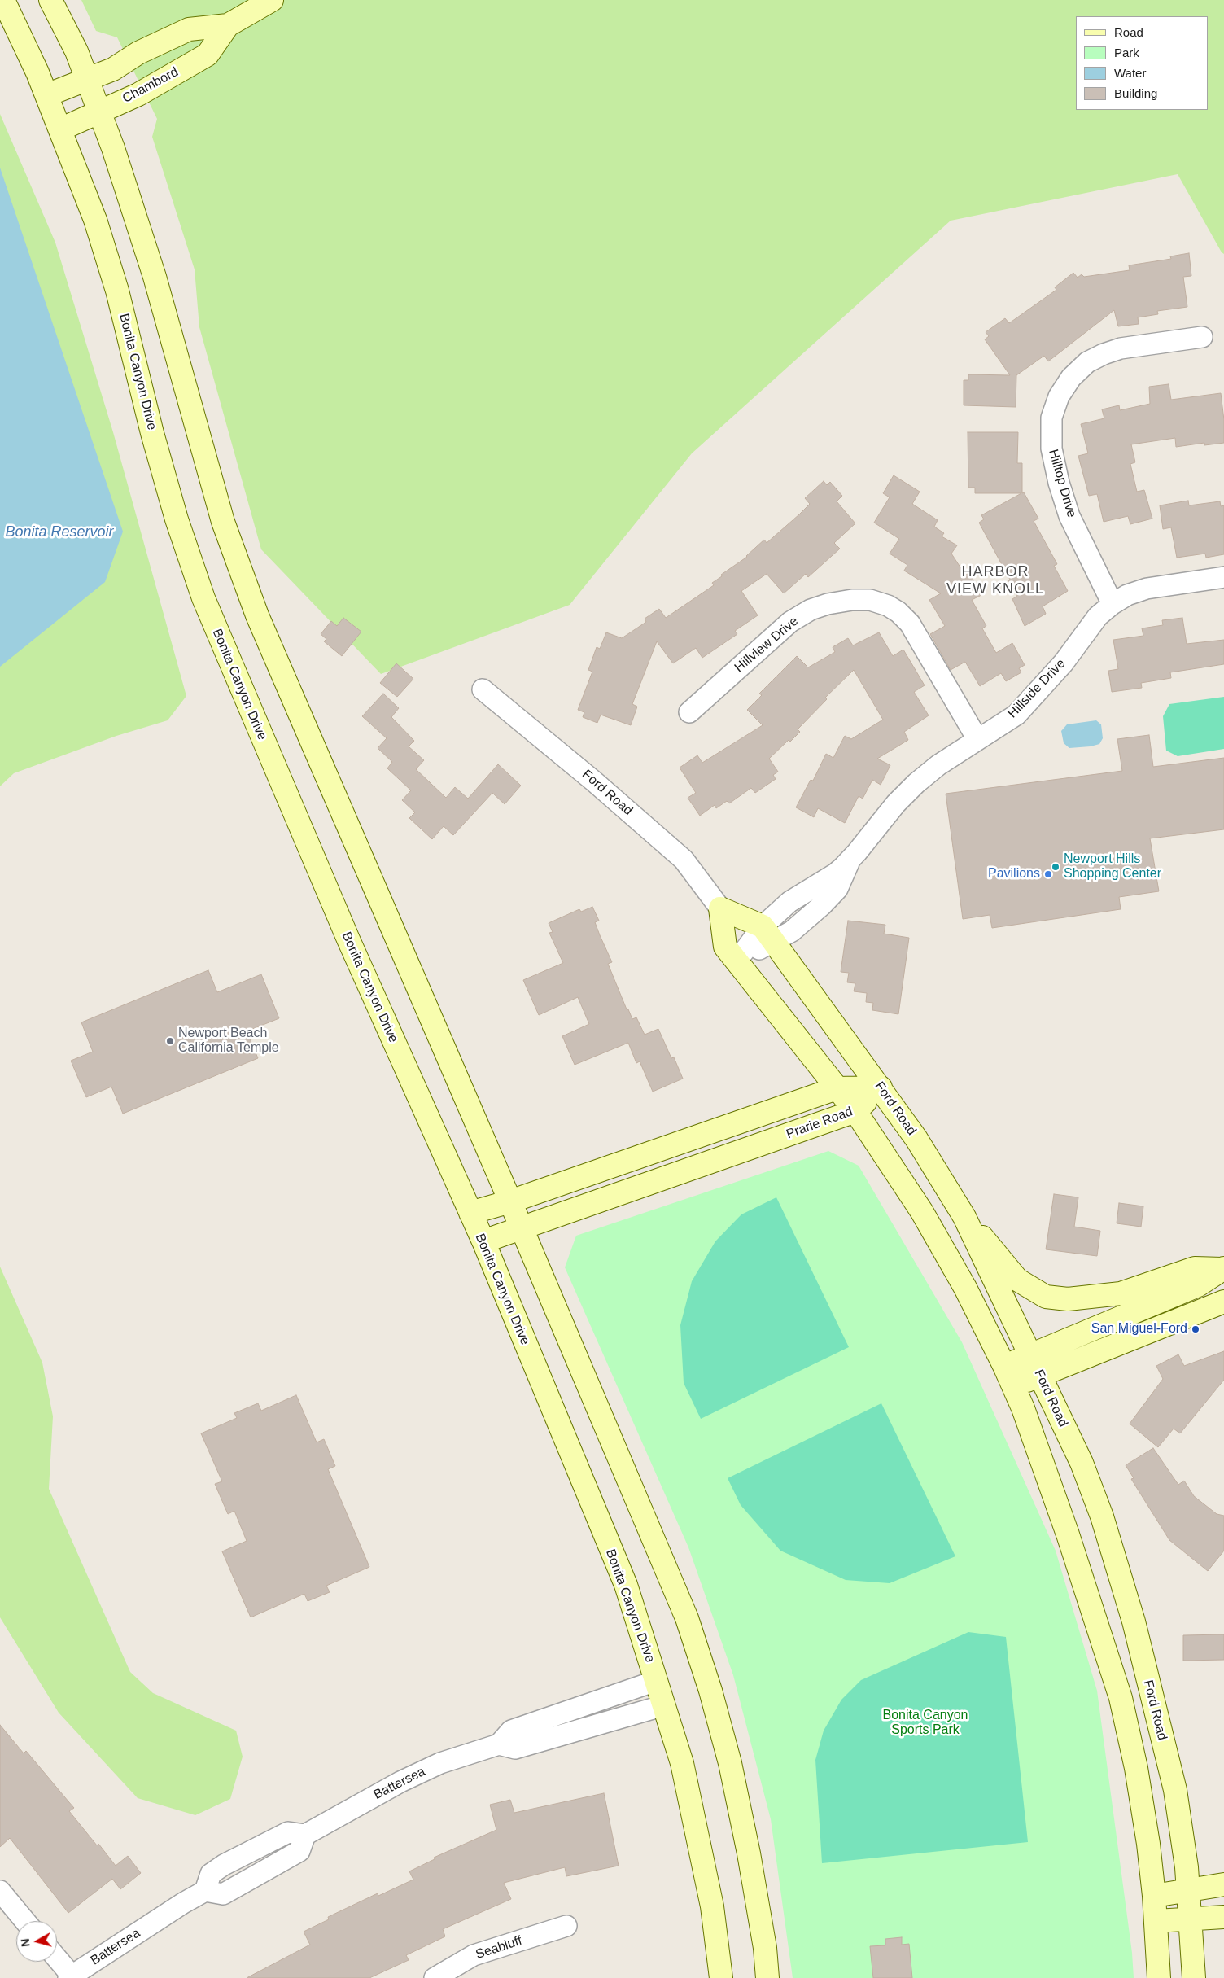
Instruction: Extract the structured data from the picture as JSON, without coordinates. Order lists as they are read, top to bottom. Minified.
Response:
{"streets":{"main road":["Chambord","Bonita Canyon Drive","Ford Road","Prarie Road"],"street":["Hilltop Drive","Hillview Drive","Hillside Drive","Battersea","Seabluff"]},"crossings":[["Chambord","Bonita Canyon Drive"],["Bonita Canyon Drive","Prarie Road"],["Bonita Canyon Drive","Battersea"],["Hilltop Drive","Hillside Drive"],["Hillview Drive","Hillside Drive"],["Hillside Drive","Ford Road"],["Ford Road","Prarie Road"]],"districts":["HARBOR VIEW KNOLL"],"water":["Bonita Reservoir"],"parks":["Bonita Canyon Sports Park"],"places":["Newport Hills Shopping Center","Pavilions","Newport Beach California Temple","San Miguel-Ford"],"legend":["Road","Park","Water","Building"],"north":"left"}
